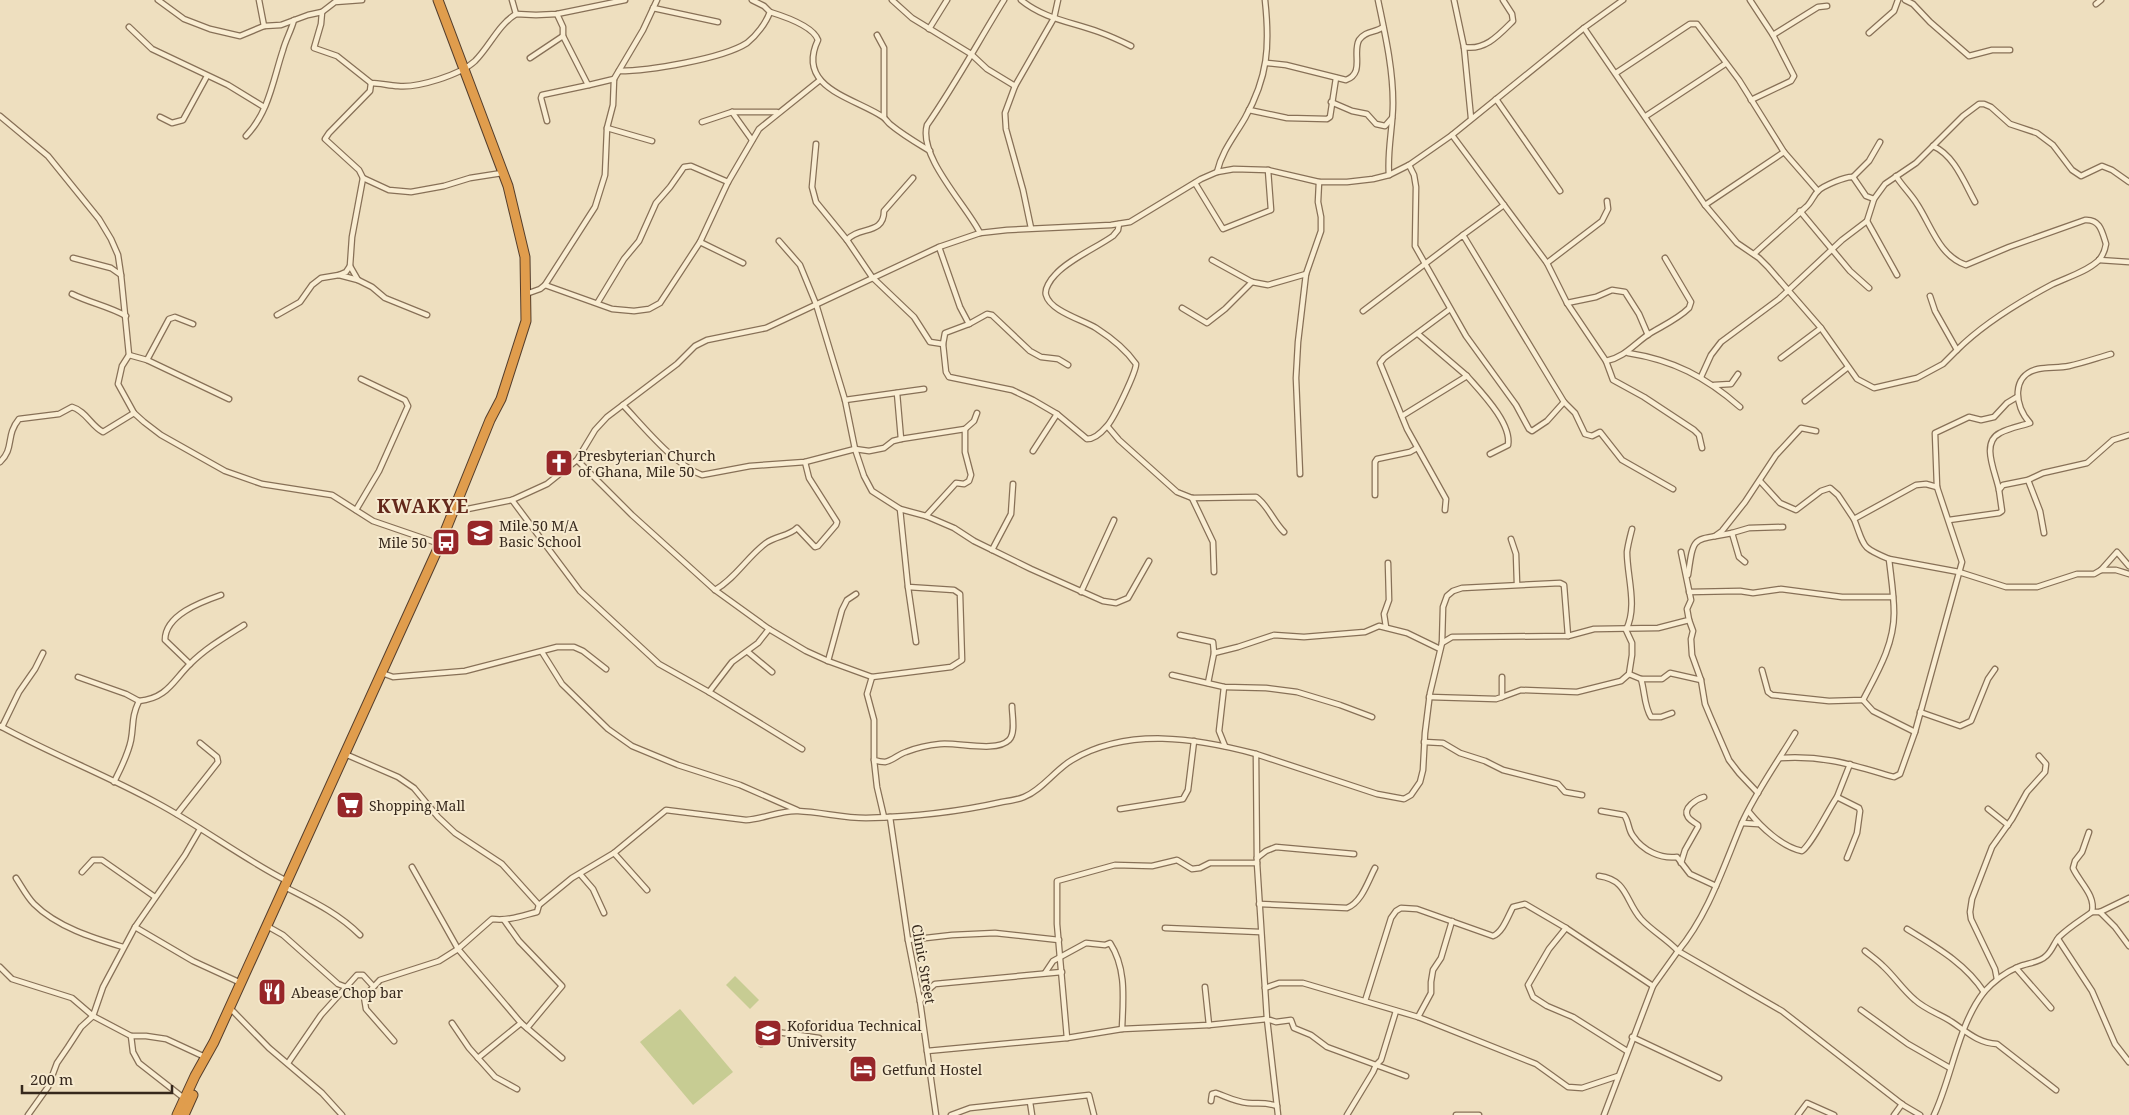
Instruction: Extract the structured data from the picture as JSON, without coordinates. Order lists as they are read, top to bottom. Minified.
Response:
{"streets":{"street":["Clinic Street"]},"districts":["KWAKYE"],"places":{"church":["Presbyterian Church of Ghana, Mile 50"],"school or university":["Mile 50 M/A Basic School","Koforidua Technical University"],"bus stop":["Mile 50"],"supermarket":["Shopping Mall"],"restaurant":["Abease Chop bar"],"hotel":["Getfund Hostel"]},"scale_bar":"200 m"}
